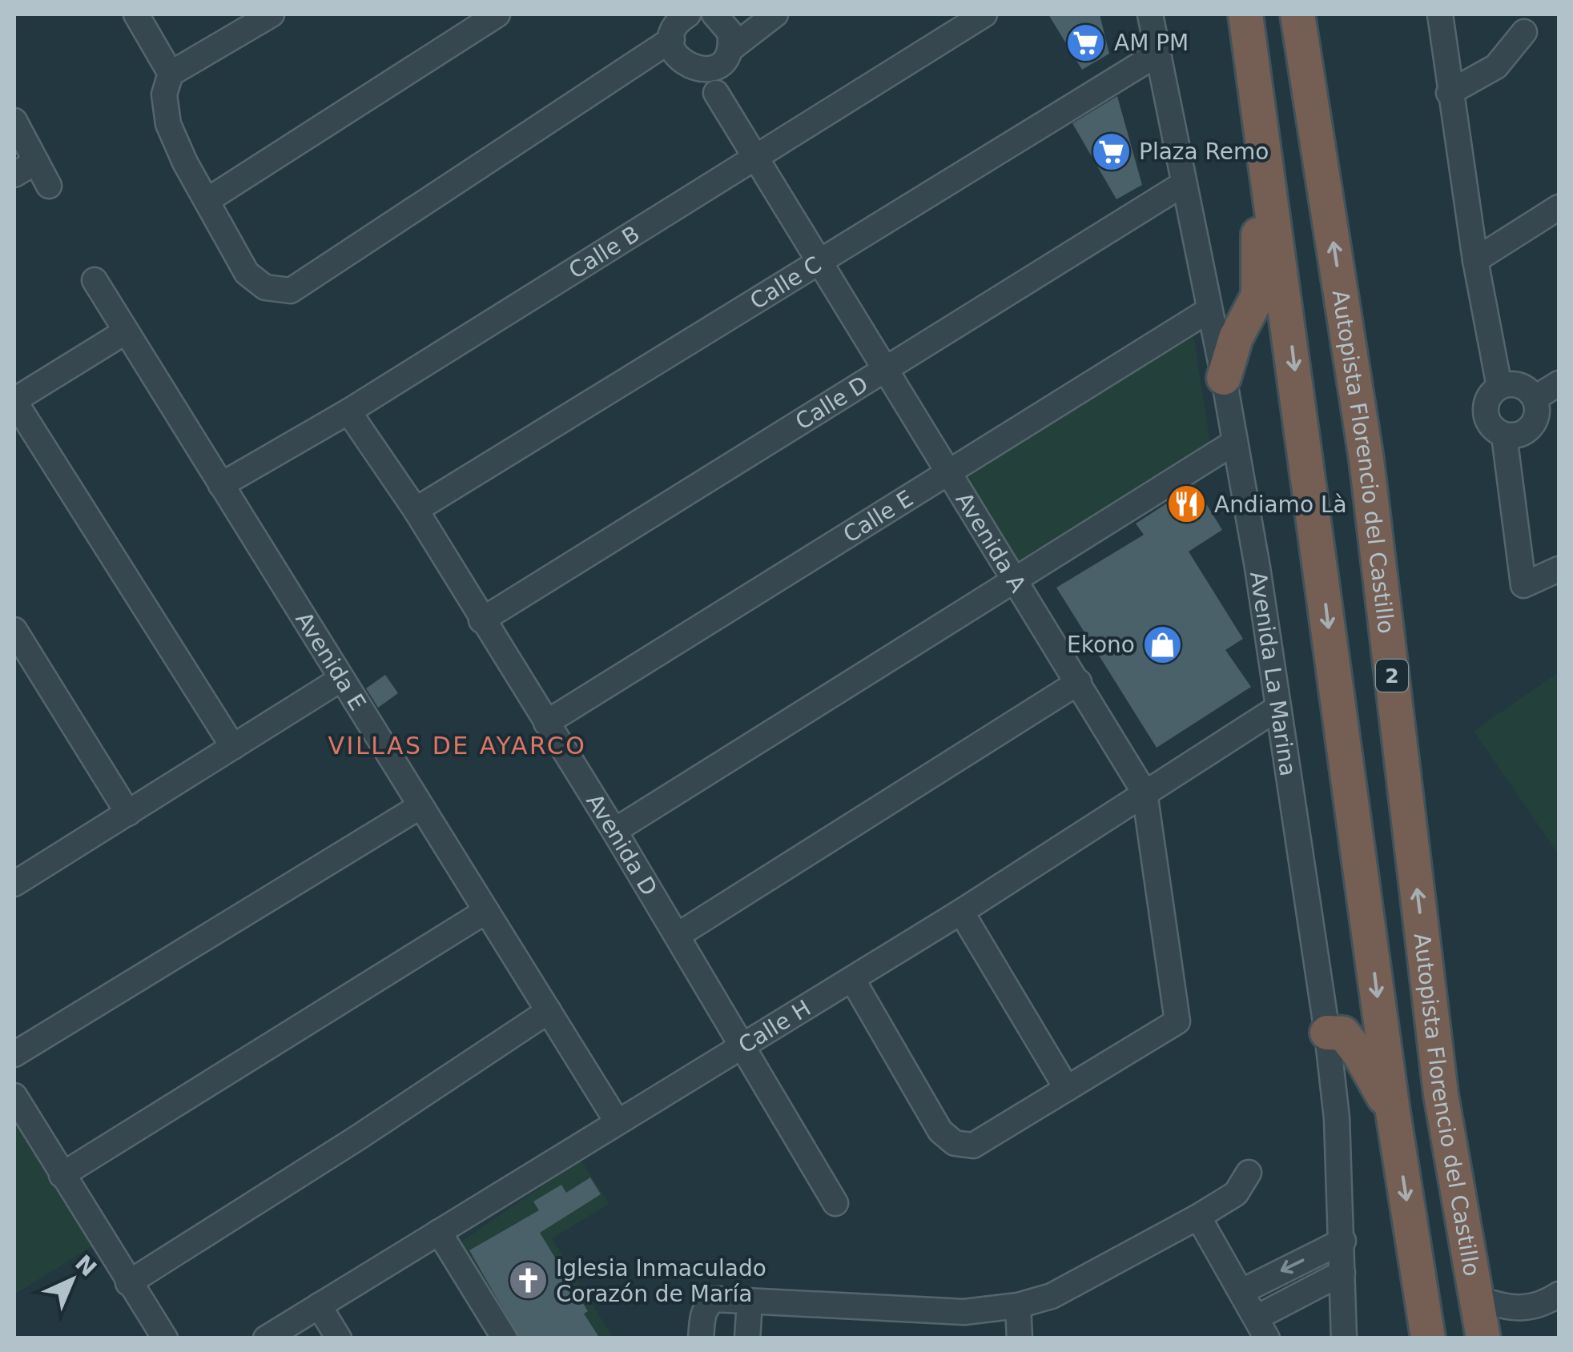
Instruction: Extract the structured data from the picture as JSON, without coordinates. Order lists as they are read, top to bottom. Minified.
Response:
{"streets":{"highway":["Autopista Florencio del Castillo","2"],"street":["Calle B","Calle C","Calle D","Calle E","Avenida A","Avenida E","Avenida La Marina","Avenida D","Calle H"]},"crossings":[["Calle B","Avenida A"],["Calle B","Avenida E"],["Calle B","Avenida D"],["Calle C","Avenida A"],["Calle C","Avenida La Marina"],["Calle C","Avenida D"],["Calle D","Avenida A"],["Calle D","Avenida La Marina"],["Calle D","Avenida D"],["Calle E","Avenida A"],["Calle E","Avenida La Marina"],["Calle E","Avenida D"],["Avenida A","Calle H"],["Avenida E","Calle H"],["Avenida La Marina","Calle H"],["Avenida D","Calle H"]],"districts":["VILLAS DE AYARCO"],"places":{"supermarket":["AM PM","Plaza Remo"],"restaurant":["Andiamo Là"],"shop":["Ekono"],"church":["Iglesia Inmaculado Corazón de María"]},"north":"top right"}
